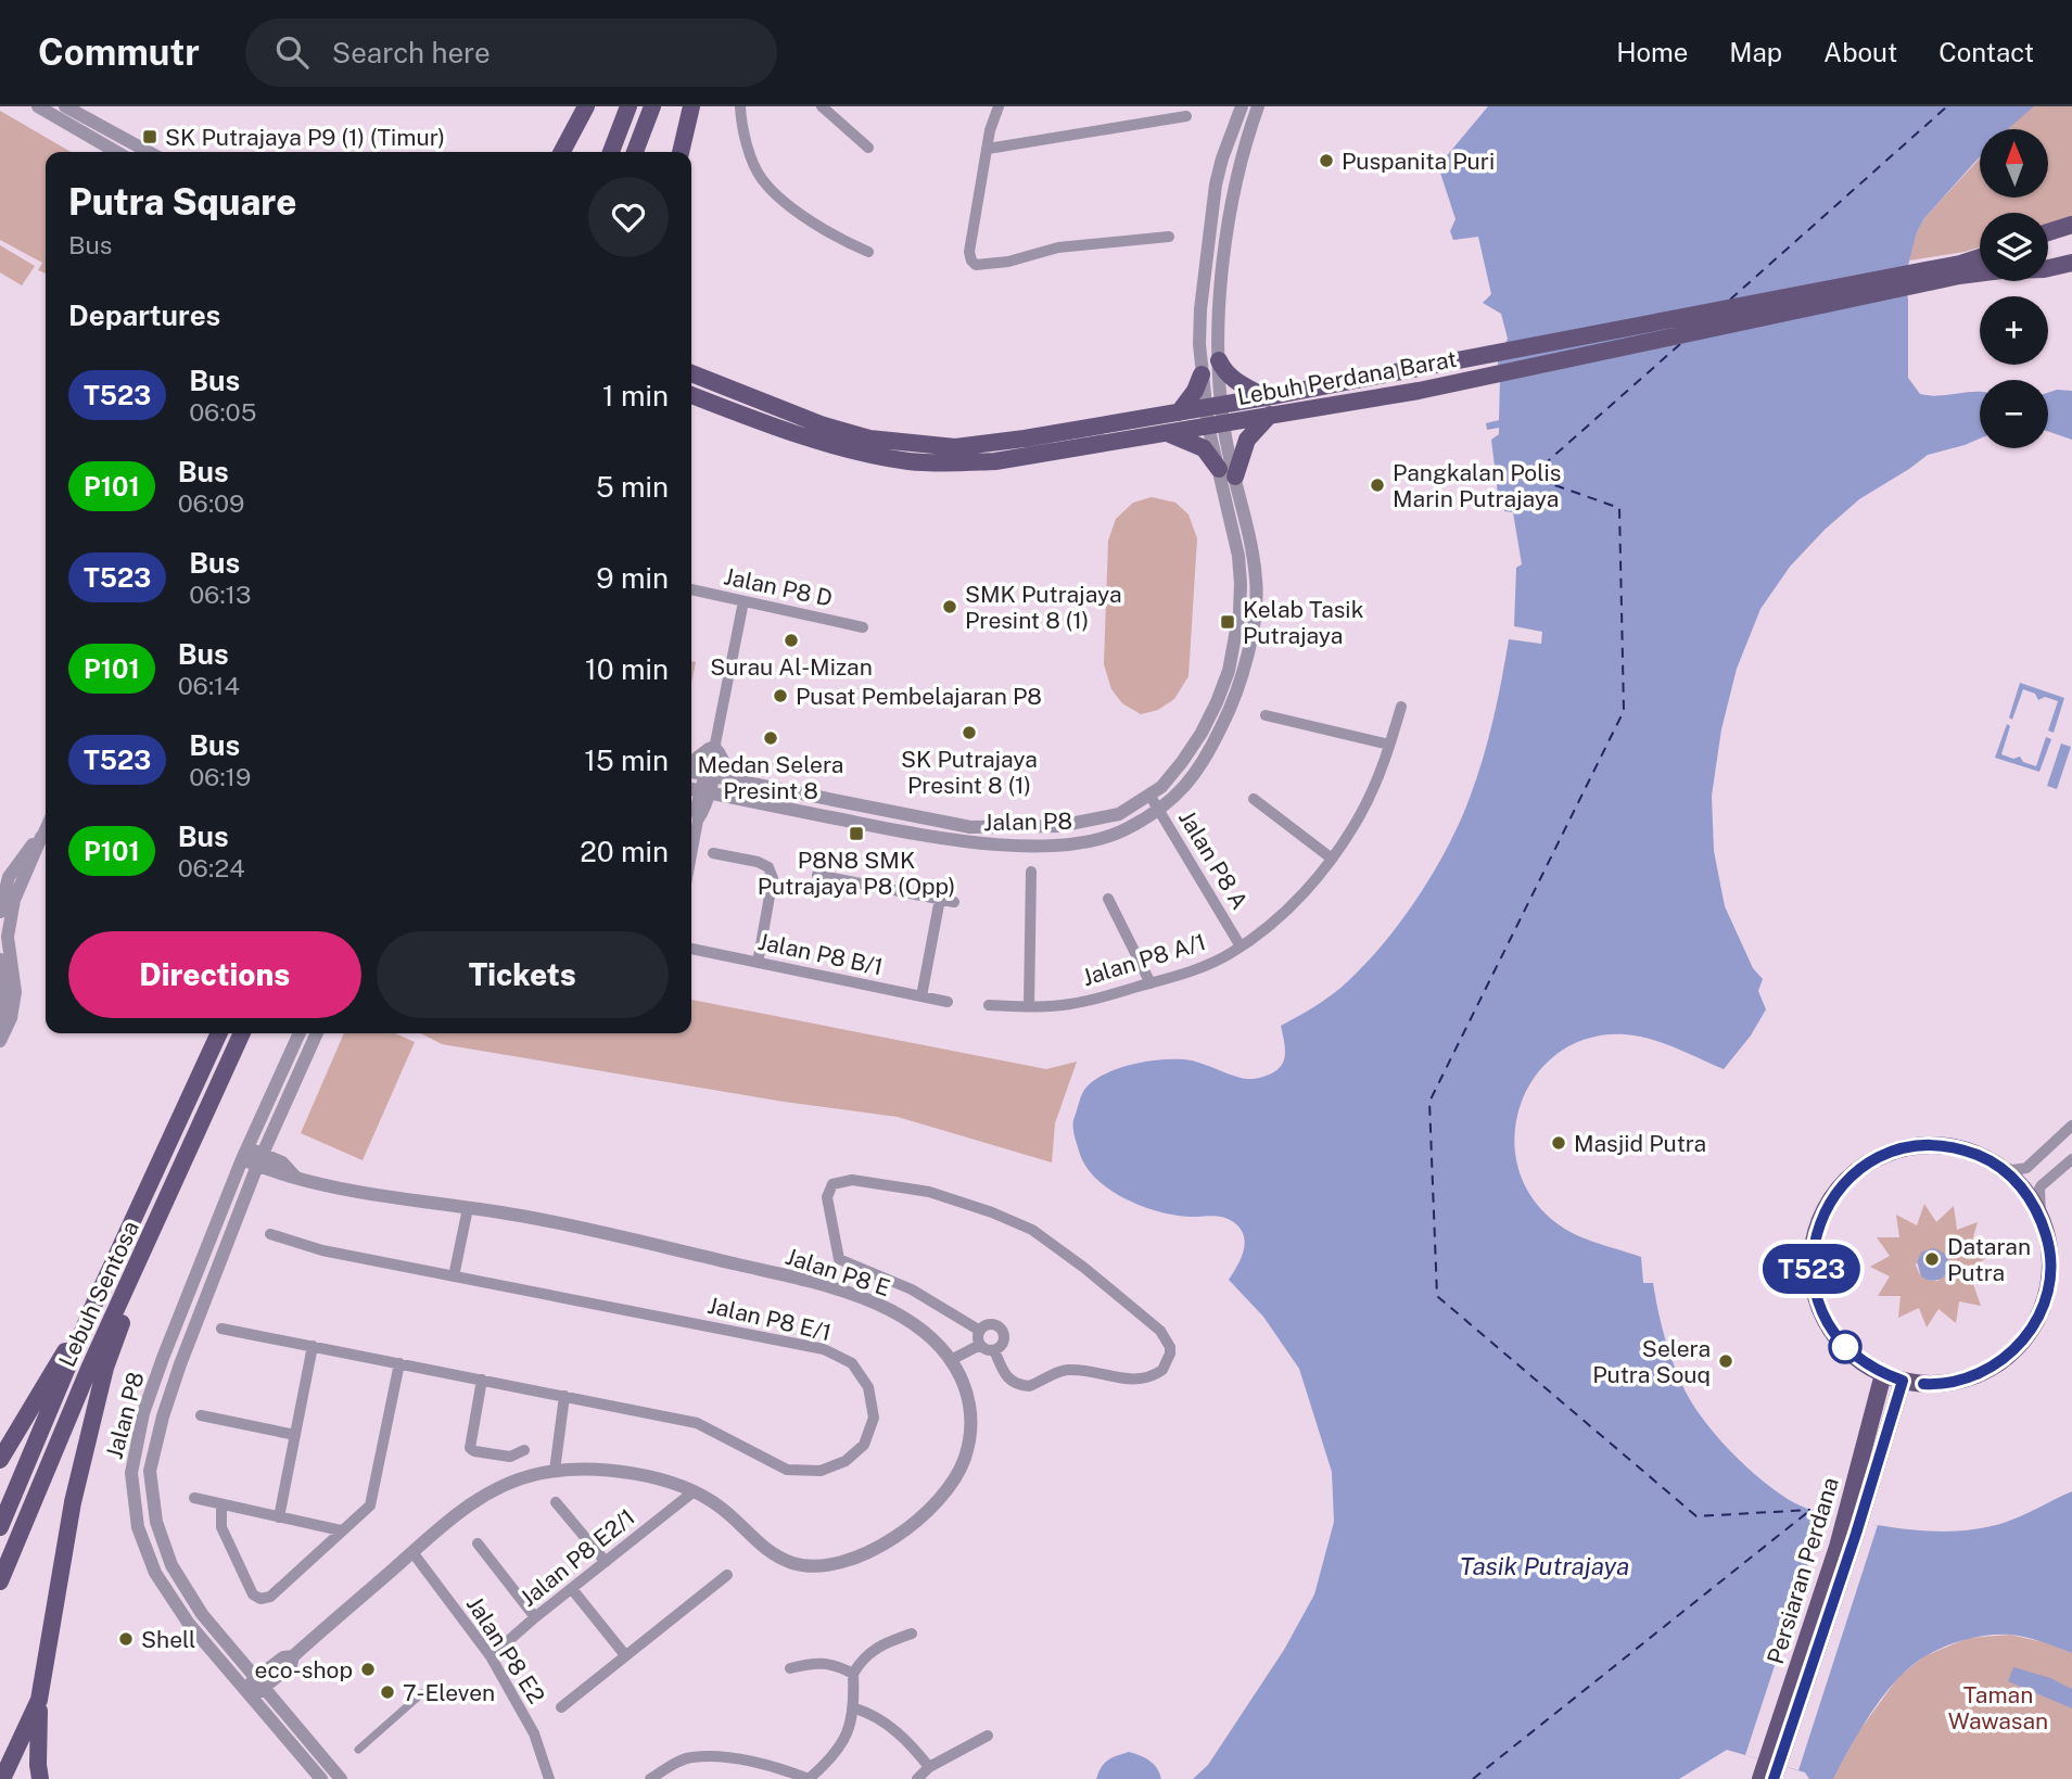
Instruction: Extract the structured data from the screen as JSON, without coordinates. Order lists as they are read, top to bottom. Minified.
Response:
{"streets":{"main road":["Lebuh Perdana Barat","Lebuh Sentosa","Persiaran Perdana"],"street":["Jalan P8 D","Jalan P8","Jalan P8 A","Jalan P8 B/1","Jalan P8 A/1","Jalan P8 E","Jalan P8 E/1","Jalan P8 E2/1","Jalan P8 E2"]},"crossings":[["Lebuh Perdana Barat","Jalan P8"],["Jalan P8","Jalan P8 A"],["Jalan P8","Jalan P8 E"],["Jalan P8 A","Jalan P8 A/1"],["Jalan P8 E","Jalan P8 E2/1"],["Jalan P8 E","Jalan P8 E2"],["Jalan P8 E2/1","Jalan P8 E2"]],"water":["Tasik Putrajaya"],"parks":["Taman Wawasan"],"places":{"transit":["SK Putrajaya P9 (1) (Timur)","Kelab Tasik Putrajaya","P8N8 SMK Putrajaya P8 (Opp)"],"other":["Puspanita Puri","Pangkalan Polis Marin Putrajaya","SMK Putrajaya Presint 8 (1)","Surau Al-Mizan","Pusat Pembelajaran P8","SK Putrajaya Presint 8 (1)","Medan Selera Presint 8","Masjid Putra","Dataran Putra","Selera Putra Souq","Shell","eco-shop","7-Eleven"]},"lines":["bus line T523"],"north":"top","page":{"header":"Commutr","search":"Search here","nav":["Home","Map","About","Contact"],"on_map":"T523","map_buttons":["+","−"],"heading":[["Putra Square","Bus"],"Departures"],"list":[{"mark":"T523","name":"Bus","note":"06:05","value":"1 min"},{"mark":"P101","name":"Bus","note":"06:09","value":"5 min"},{"mark":"T523","name":"Bus","note":"06:13","value":"9 min"},{"mark":"P101","name":"Bus","note":"06:14","value":"10 min"},{"mark":"T523","name":"Bus","note":"06:19","value":"15 min"},{"mark":"P101","name":"Bus","note":"06:24","value":"20 min"}],"buttons":["Directions","Tickets"]}}
